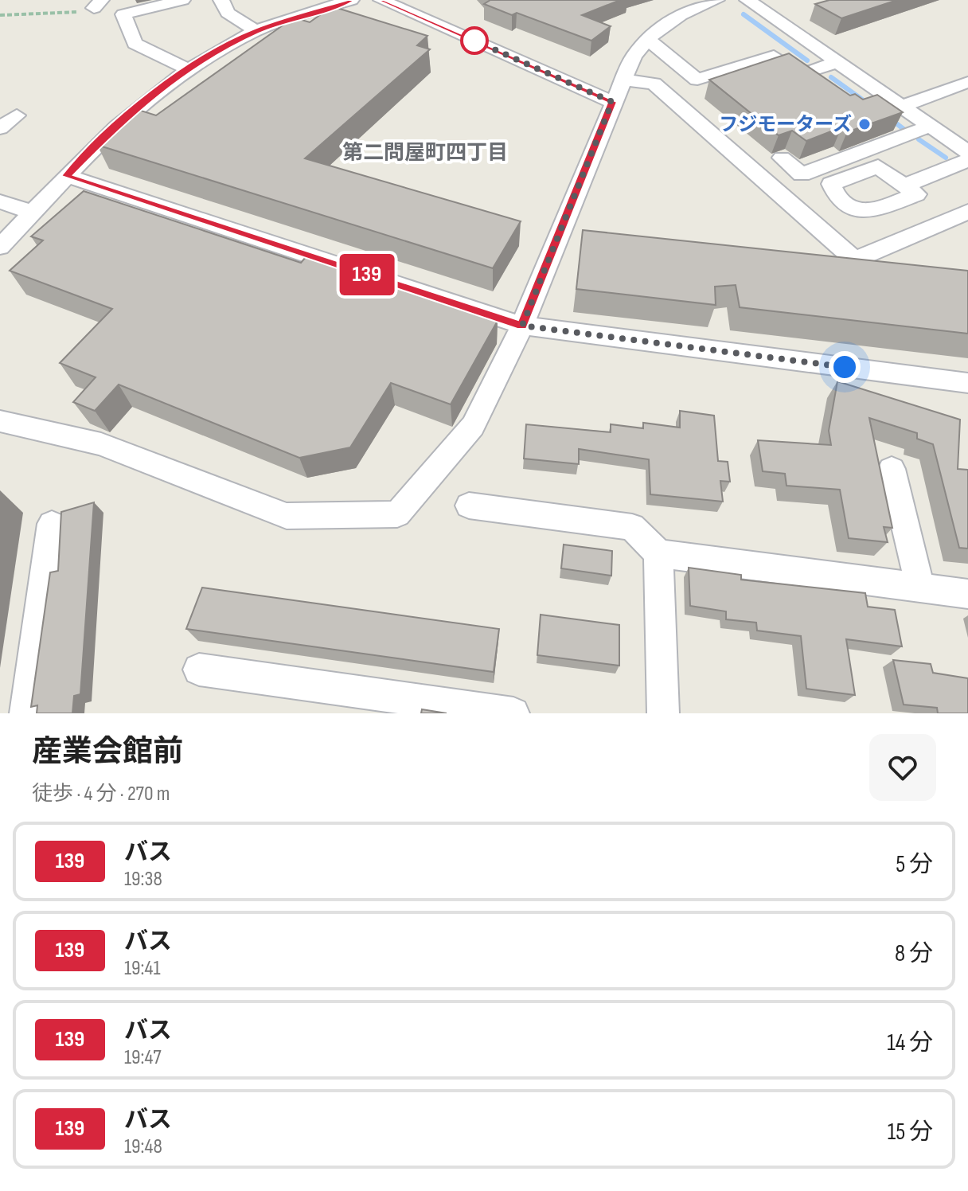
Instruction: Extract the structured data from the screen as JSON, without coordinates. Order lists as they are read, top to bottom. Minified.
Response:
{"districts":["第二問屋町四丁目"],"places":["フジモーターズ"],"lines":["bus line 139"],"page":{"on_map":"139","heading":["産業会館前","徒歩 · 4 分 · 270 m"],"list":[{"mark":"139","name":"バス","note":"19:38","value":"5 分"},{"mark":"139","name":"バス","note":"19:41","value":"8 分"},{"mark":"139","name":"バス","note":"19:47","value":"14 分"},{"mark":"139","name":"バス","note":"19:48","value":"15 分"}]}}
